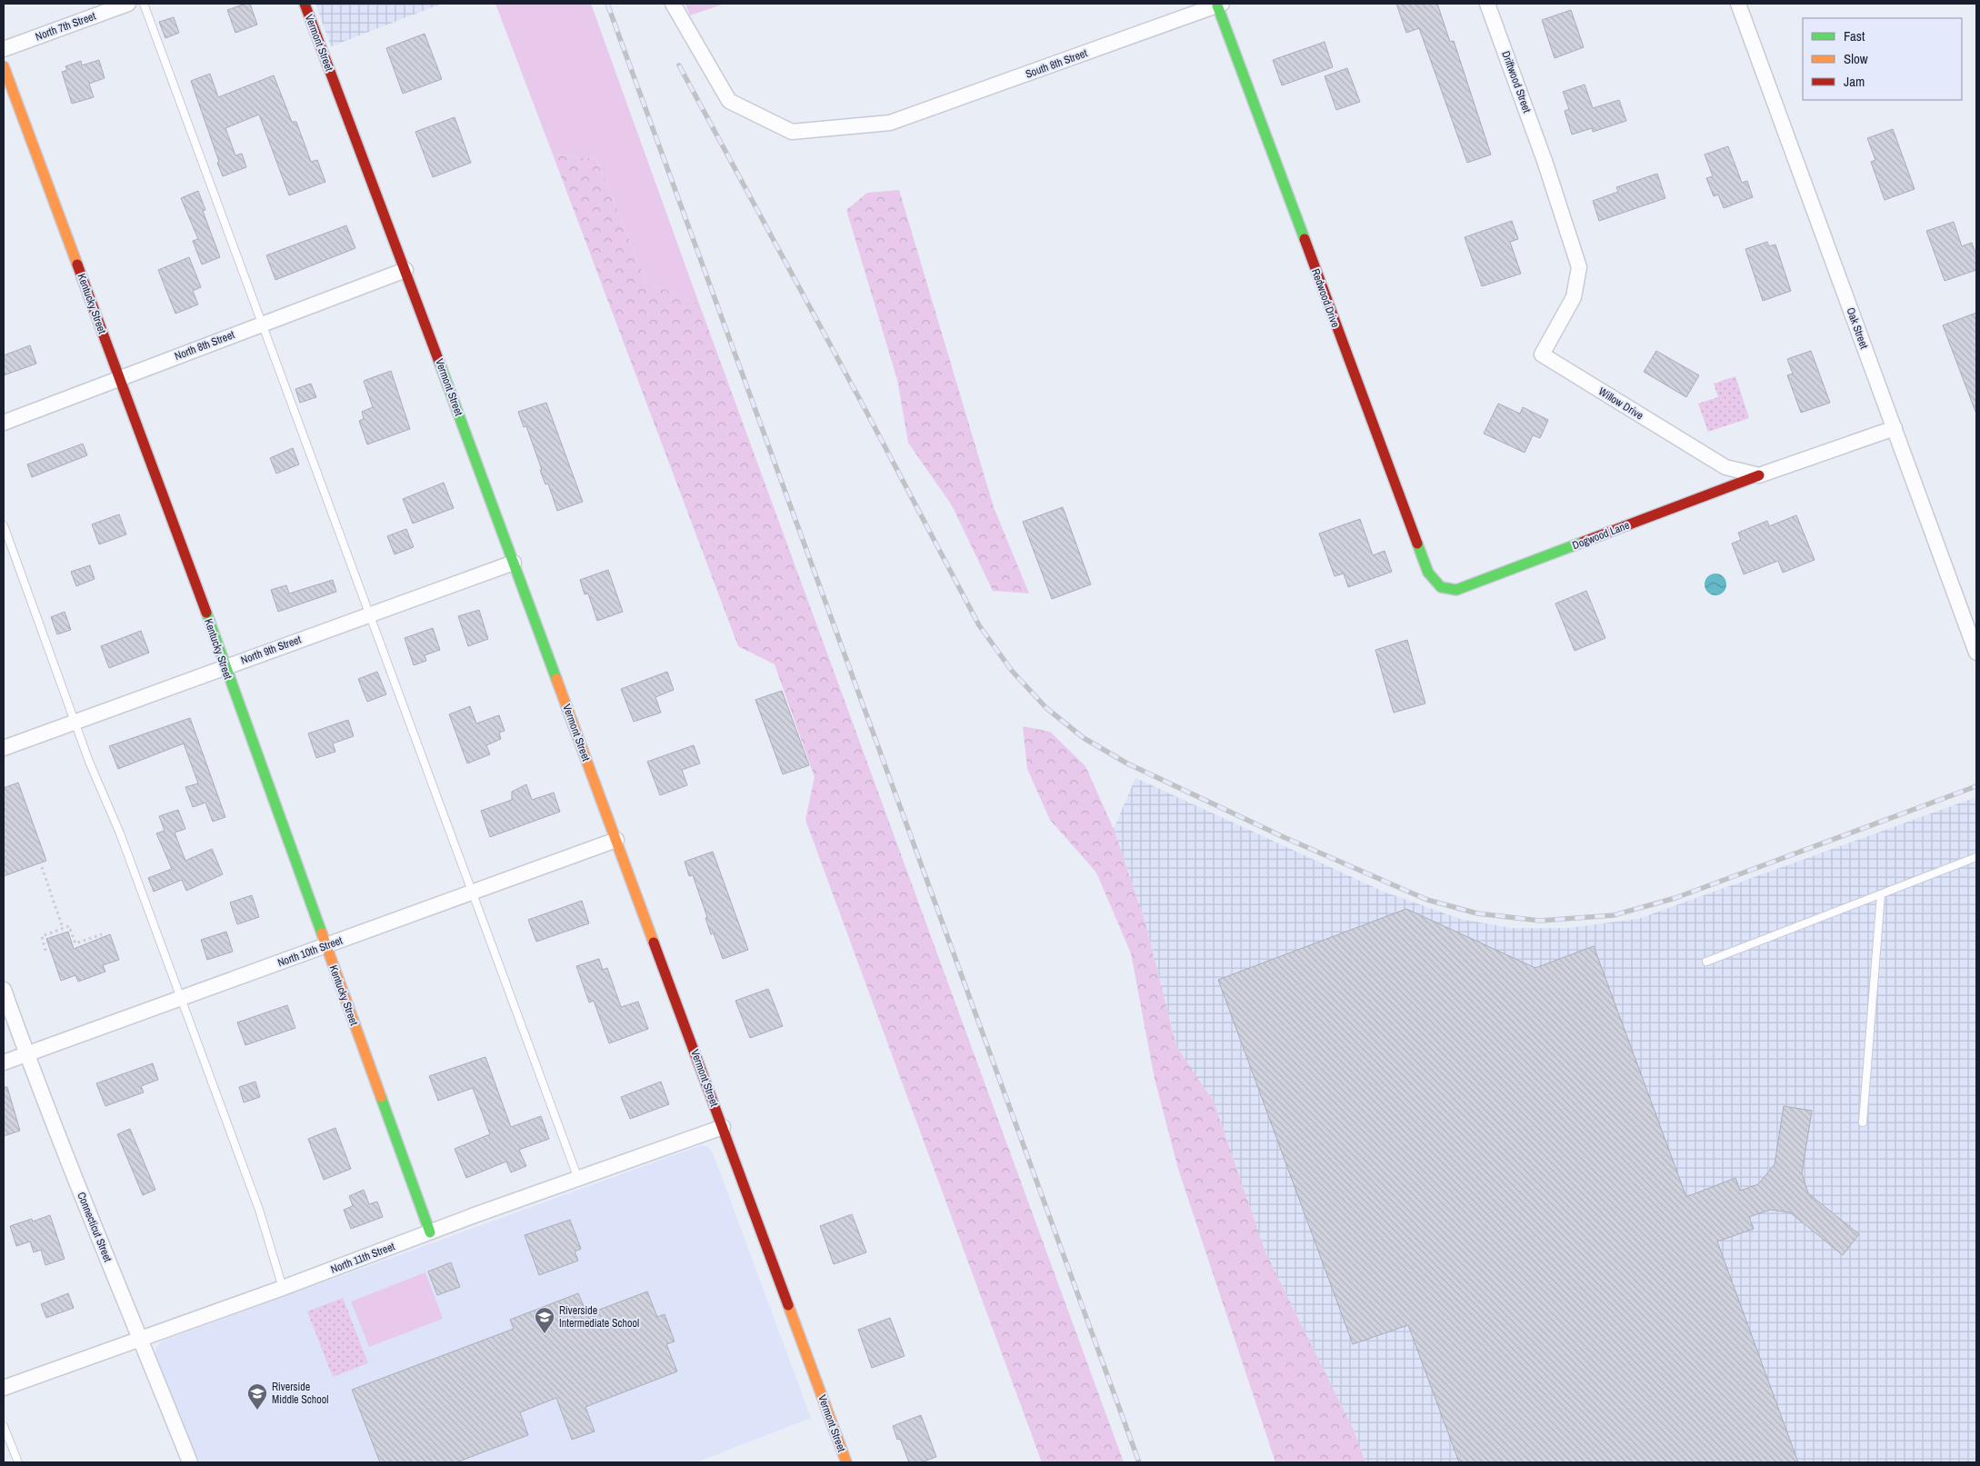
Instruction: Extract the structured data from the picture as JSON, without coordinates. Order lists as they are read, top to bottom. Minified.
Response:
{"streets":{"street":["North 7th Street","Vermont Street","South 8th Street","Driftwood Street","Redwood Drive","Kentucky Street","Oak Street","North 8th Street","Willow Drive","Dogwood Lane","North 9th Street","North 10th Street","Connecticut Street","North 11th Street"]},"crossings":[["Vermont Street","North 8th Street"],["Vermont Street","North 9th Street"],["Vermont Street","North 10th Street"],["Vermont Street","North 11th Street"],["South 8th Street","Redwood Drive"],["Driftwood Street","Willow Drive"],["Redwood Drive","Dogwood Lane"],["Kentucky Street","North 8th Street"],["Kentucky Street","North 9th Street"],["Kentucky Street","North 10th Street"],["Kentucky Street","North 11th Street"],["Willow Drive","Dogwood Lane"],["North 10th Street","Connecticut Street"],["Connecticut Street","North 11th Street"]],"places":{"school or university":["Riverside Intermediate School","Riverside Middle School"]},"legend":["Fast","Slow","Jam"]}
